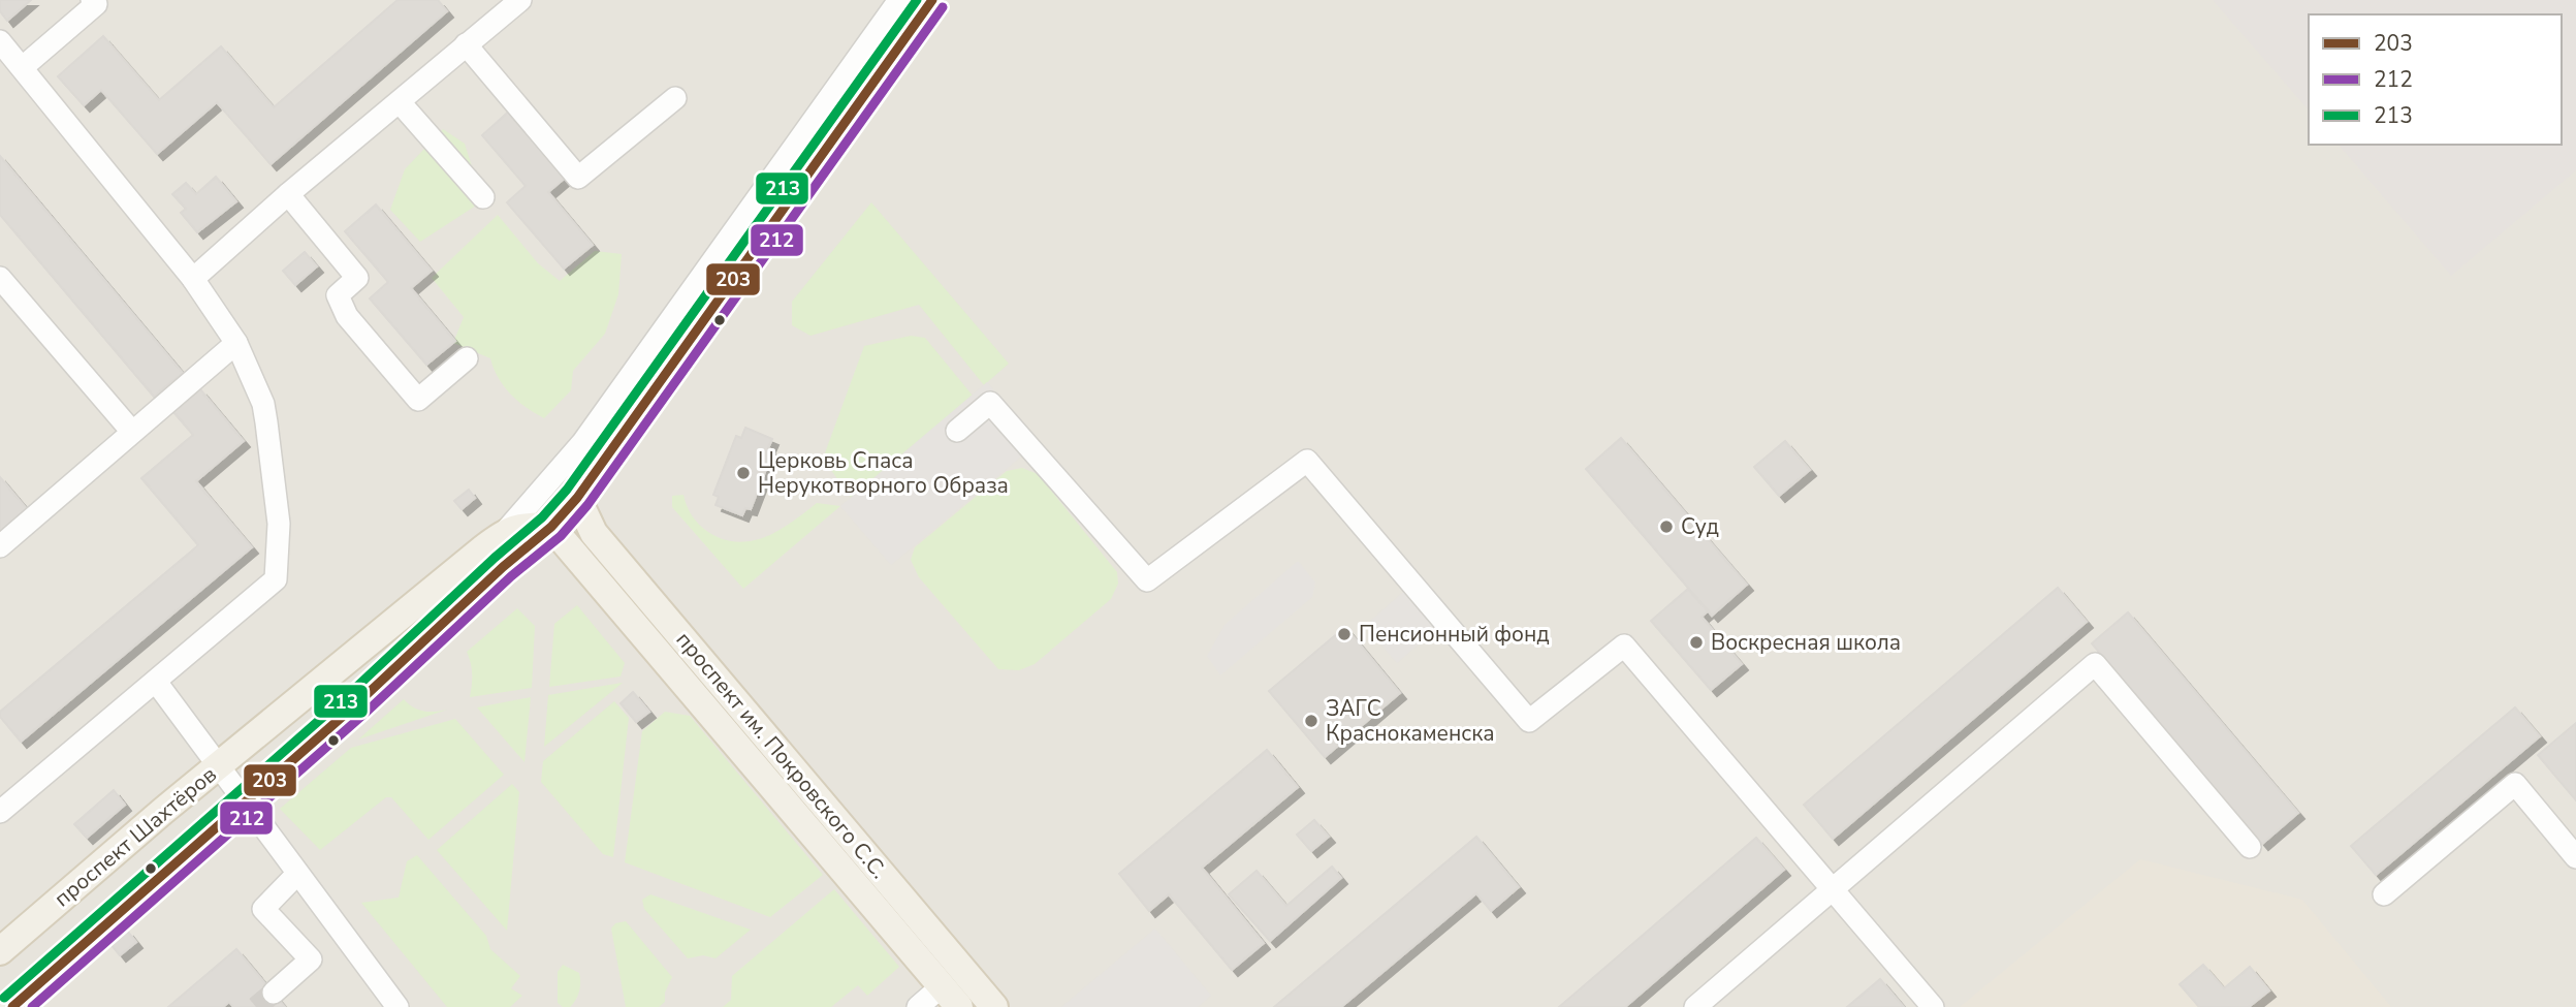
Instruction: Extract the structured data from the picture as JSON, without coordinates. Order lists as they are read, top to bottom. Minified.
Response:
{"streets":{"main road":["проспект им. Покровского С.С.","проспект Шахтёров"]},"crossings":[["проспект им. Покровского С.С.","проспект Шахтёров"]],"places":["Церковь Спаса Нерукотворного Образа","Суд","Пенсионный фонд","Воскресная школа","ЗАГС Краснокаменска"],"lines":["transit line 203","transit line 213","transit line 212"],"legend":["203","212","213"]}
